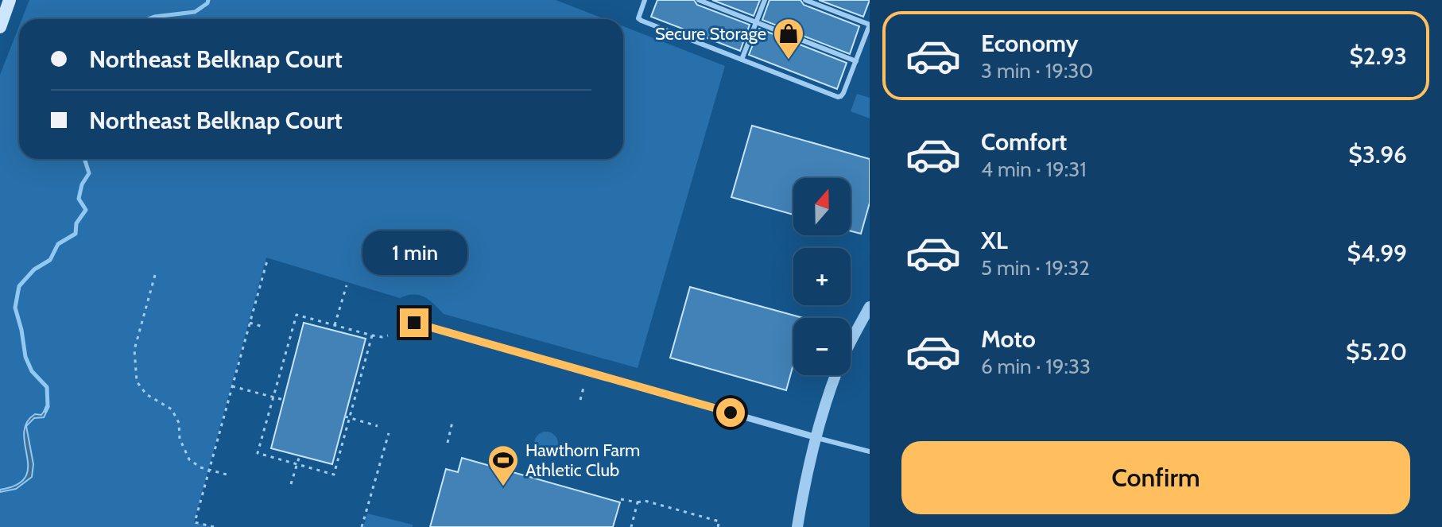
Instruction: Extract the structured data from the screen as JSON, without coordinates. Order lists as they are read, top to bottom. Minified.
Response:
{"places":{"shop":["Secure Storage"],"sports":["Hawthorn Farm Athletic Club"]},"north":"top","page":{"list":[{"name":"Economy","note":"3 min · 19:30","value":"$2.93"},{"name":"Comfort","note":"4 min · 19:31","value":"$3.96"},{"name":"XL","note":"5 min · 19:32","value":"$4.99"},{"name":"Moto","note":"6 min · 19:33","value":"$5.20"}],"banner":["Northeast Belknap Court","Northeast Belknap Court"],"map_buttons":["+","−"],"bubble":"1 min","buttons":"Confirm"}}
